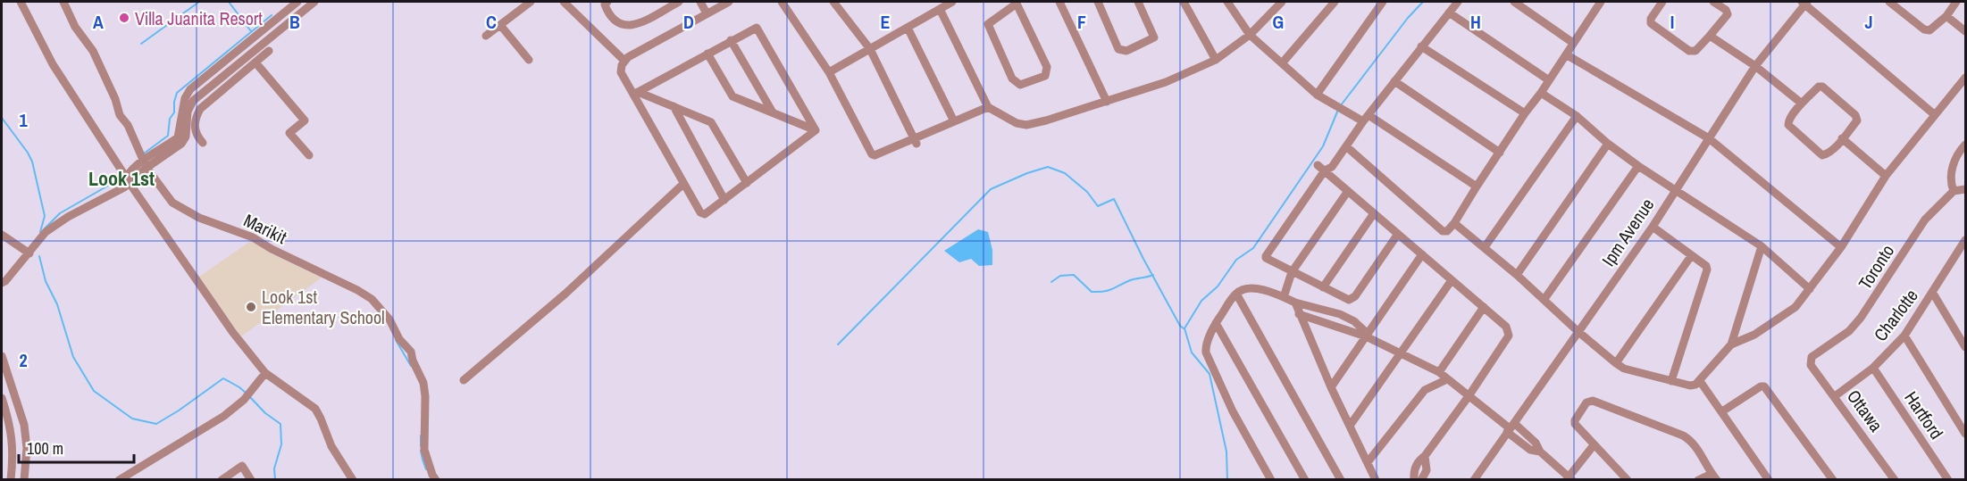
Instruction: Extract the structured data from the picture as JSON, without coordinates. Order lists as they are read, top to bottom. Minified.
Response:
{"streets":{"street":["Marikit","Ipm Avenue","Toronto","Charlotte","Ottawa","Hartford"]},"crossings":[["Toronto","Ottawa"],["Charlotte","Ottawa"],["Charlotte","Hartford"]],"districts":["Look 1st"],"places":["Villa Juanita Resort","Look 1st Elementary School"],"scale_bar":"100 m","grid":{"columns":["A","B","C","D","E","F","G","H","I","J"],"rows":["1","2"]}}
